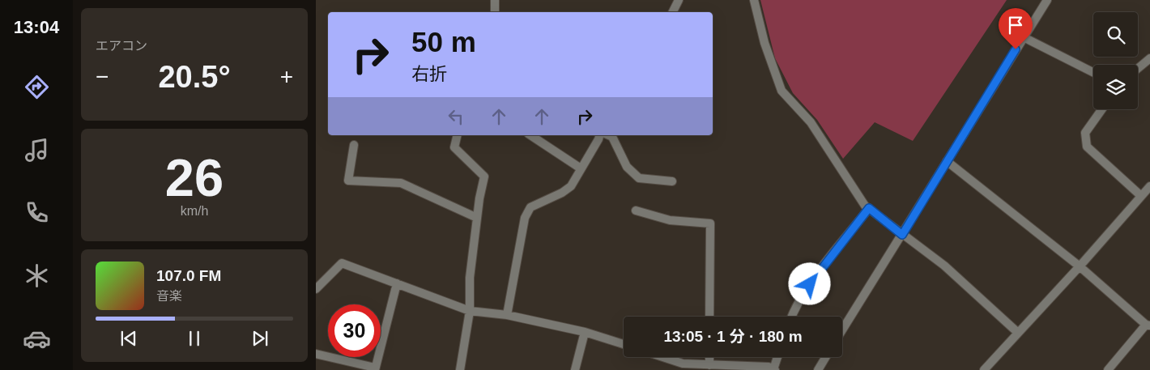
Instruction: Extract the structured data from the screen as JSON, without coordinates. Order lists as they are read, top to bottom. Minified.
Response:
{"page":{"tabs":"13:04","tile":["エアコン",["26","km/h"]],"turn":["50 m","右折"],"heat":["−","20.5°","+"],"song":["107.0 FM","音楽"],"limit":"30","trip":"13:05 · 1 分 · 180 m"}}
